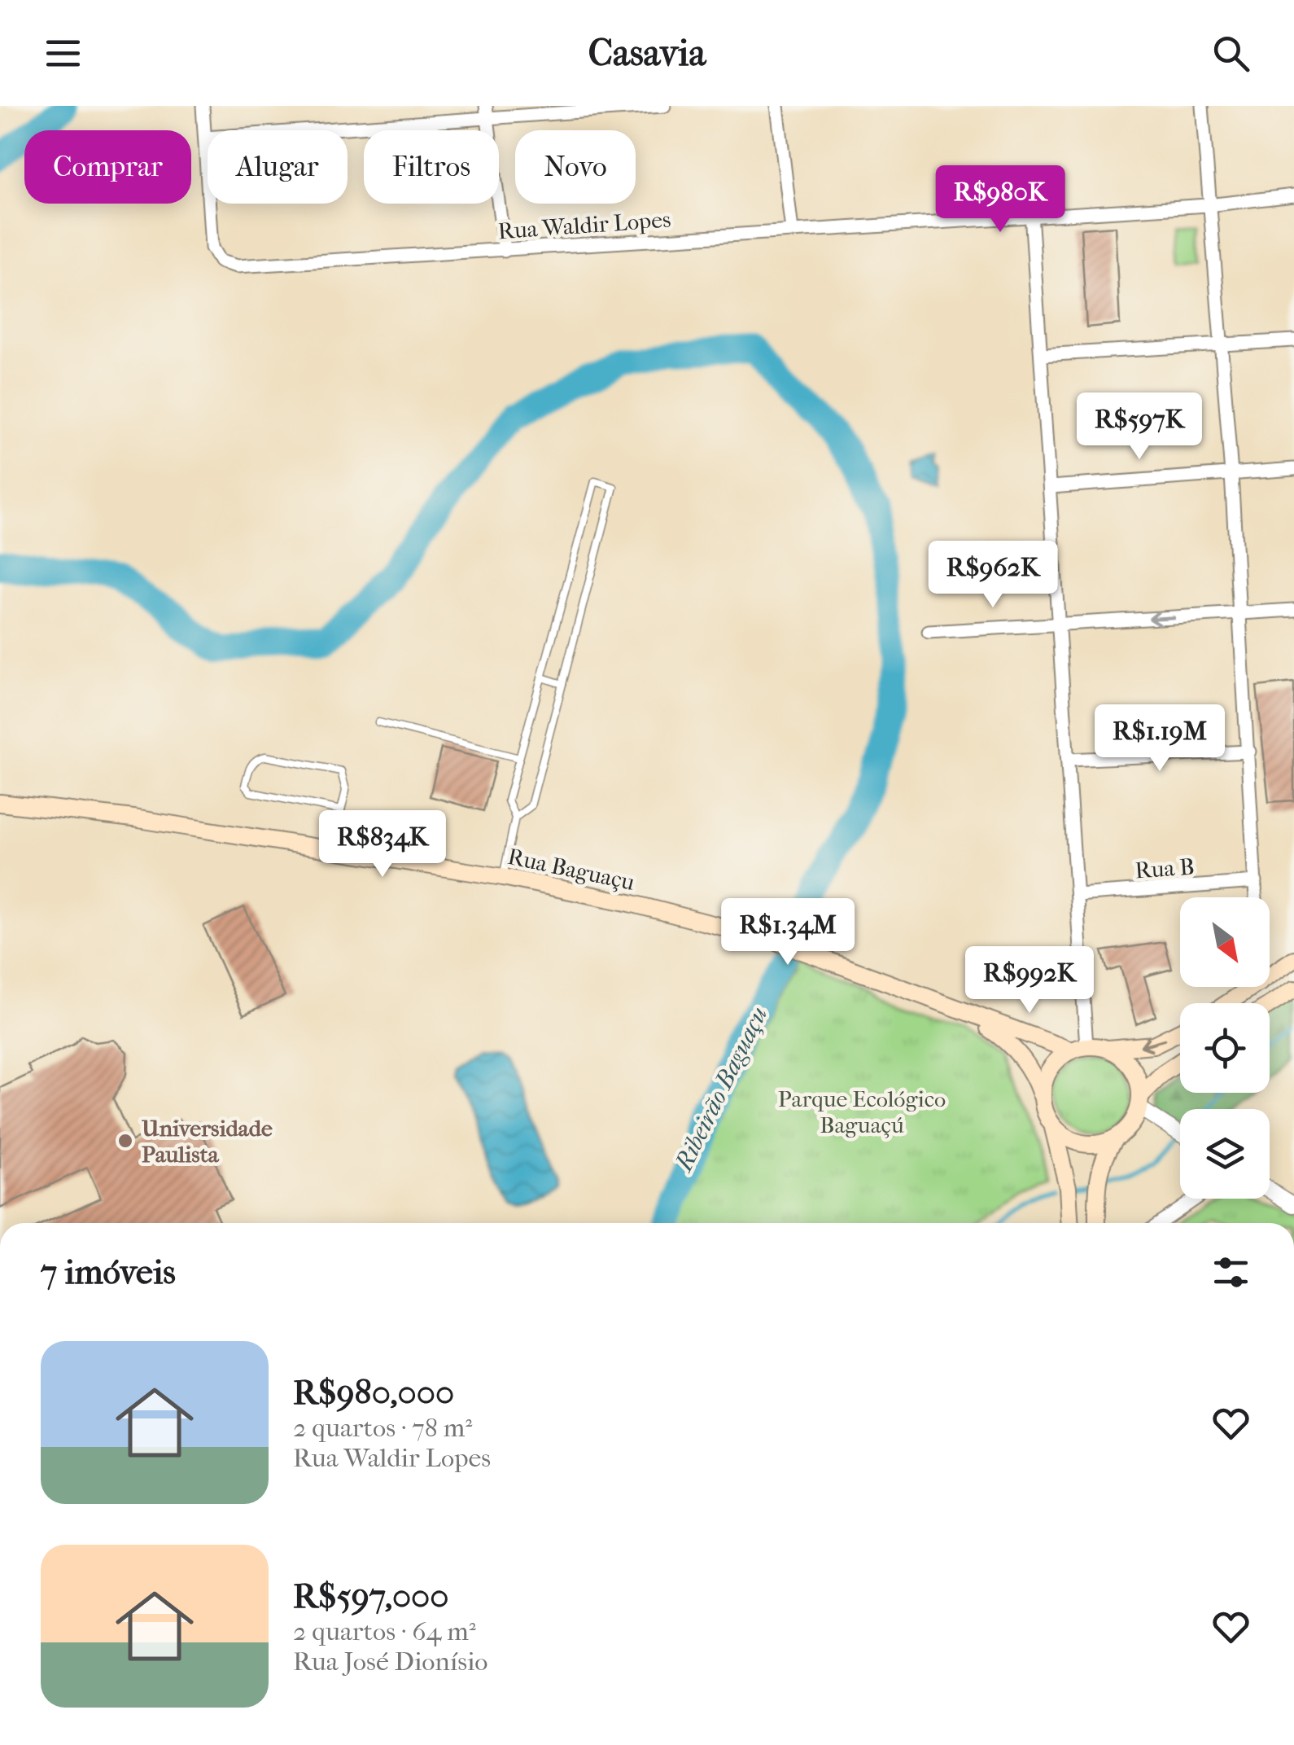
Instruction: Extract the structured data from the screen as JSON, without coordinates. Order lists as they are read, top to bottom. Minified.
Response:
{"streets":{"main road":["Rua Baguaçu"],"street":["Rua Waldir Lopes","Rua B"]},"water":["Ribeirão Baguaçu"],"parks":["Parque Ecológico Baguaçú"],"places":["Universidade Paulista"],"north":"bottom right","page":{"header":"Casavia","chip":["Comprar","Alugar","Filtros","Novo"],"price":["R$980K","R$597K","R$962K","R$1.19M","R$834K","R$1.34M","R$992K"],"heading":"7 imóveis","list":[{"name":"R$980,000","note":"2 quartos · 78 m² · Rua Waldir Lopes"},{"name":"R$597,000","note":"2 quartos · 64 m² · Rua José Dionísio"}]}}
